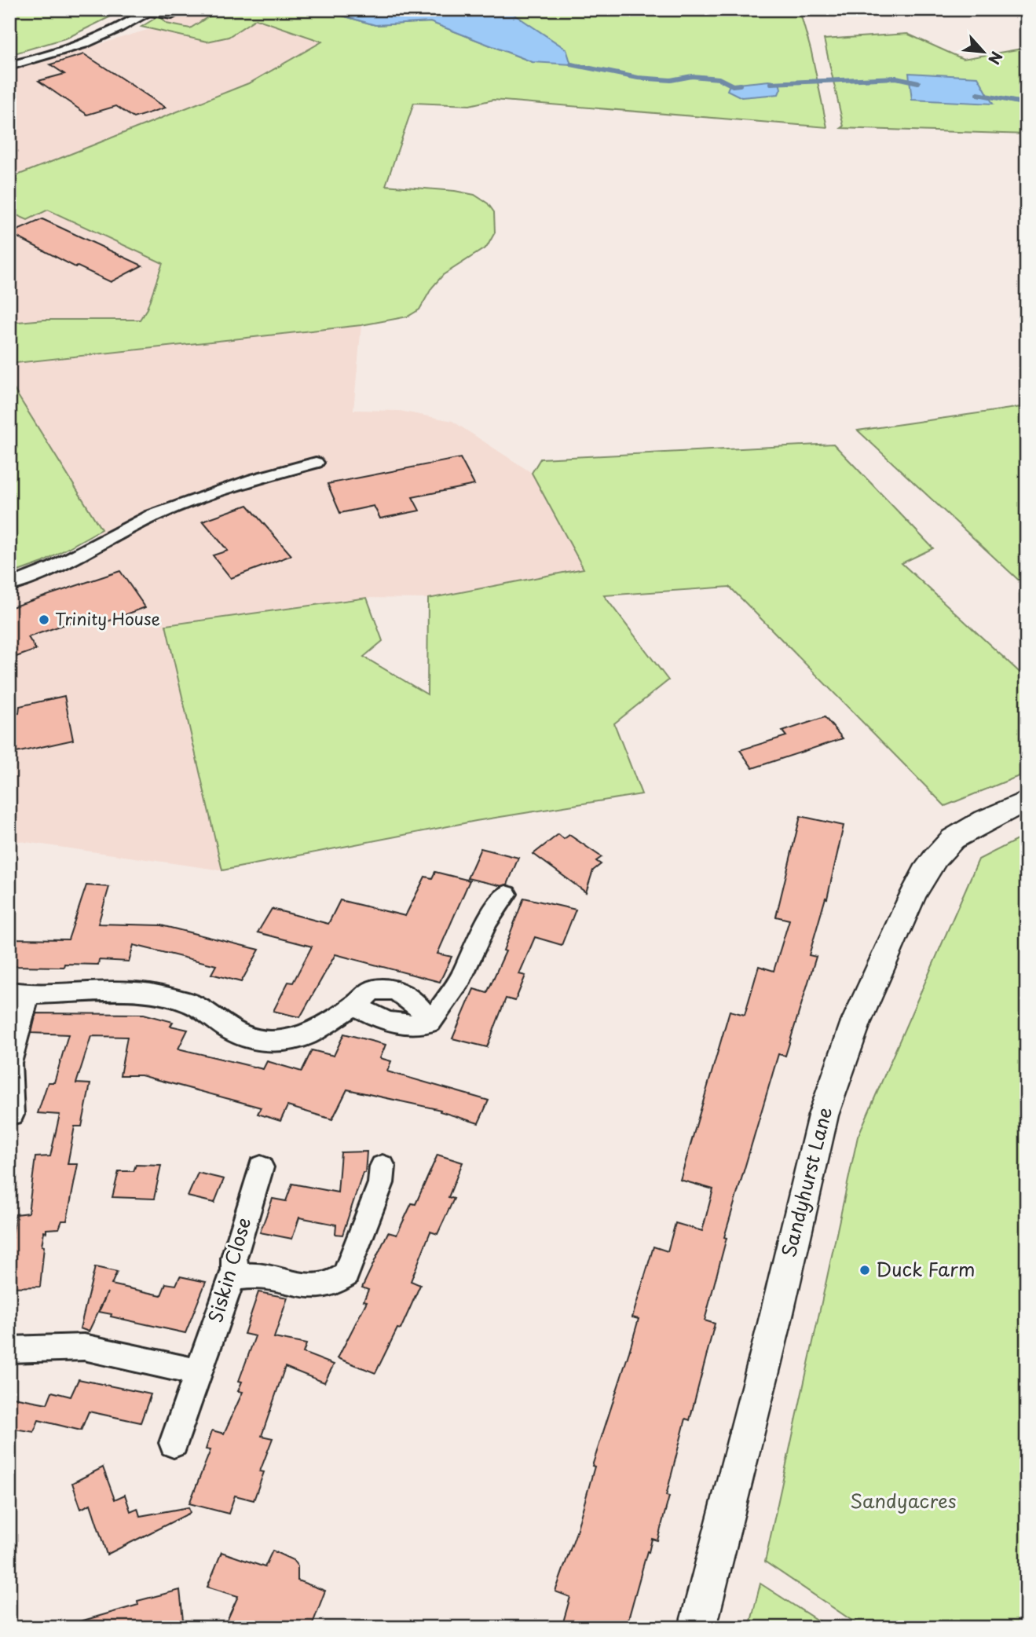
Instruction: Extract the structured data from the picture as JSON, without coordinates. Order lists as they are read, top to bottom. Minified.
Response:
{"streets":{"street":["Sandyhurst Lane","Siskin Close"]},"parks":["Sandyacres"],"places":["Trinity House","Duck Farm"],"north":"bottom right"}
